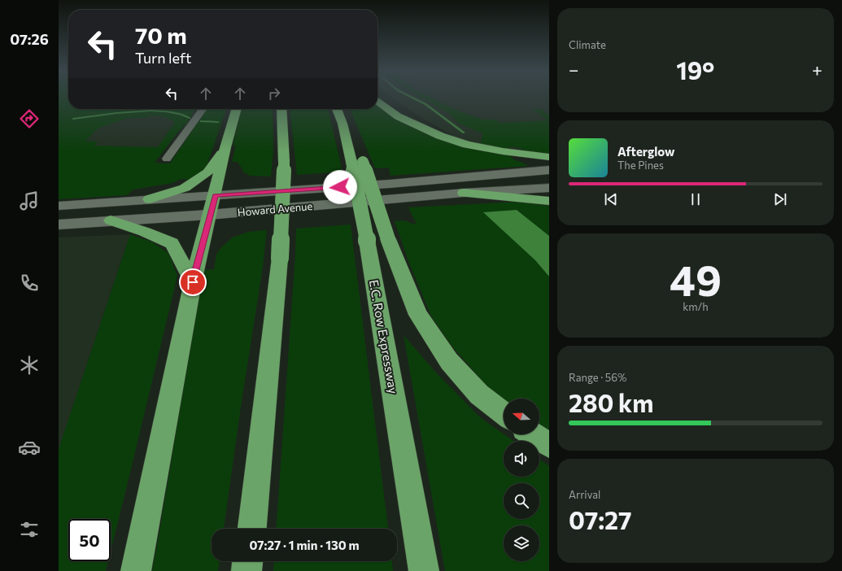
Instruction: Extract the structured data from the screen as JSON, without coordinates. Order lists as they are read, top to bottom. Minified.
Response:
{"streets":{"highway":["E.C. Row Expressway"],"main road":["Howard Avenue"]},"north":"left","page":{"tabs":"07:26","tile":["Climate",["49","km/h"],["Range · 56%","280 km"],["Arrival","07:27"]],"turn":["70 m","Turn left"],"heat":["−","19°","+"],"song":["Afterglow","The Pines"],"limit":"50","trip":"07:27 · 1 min · 130 m"}}
